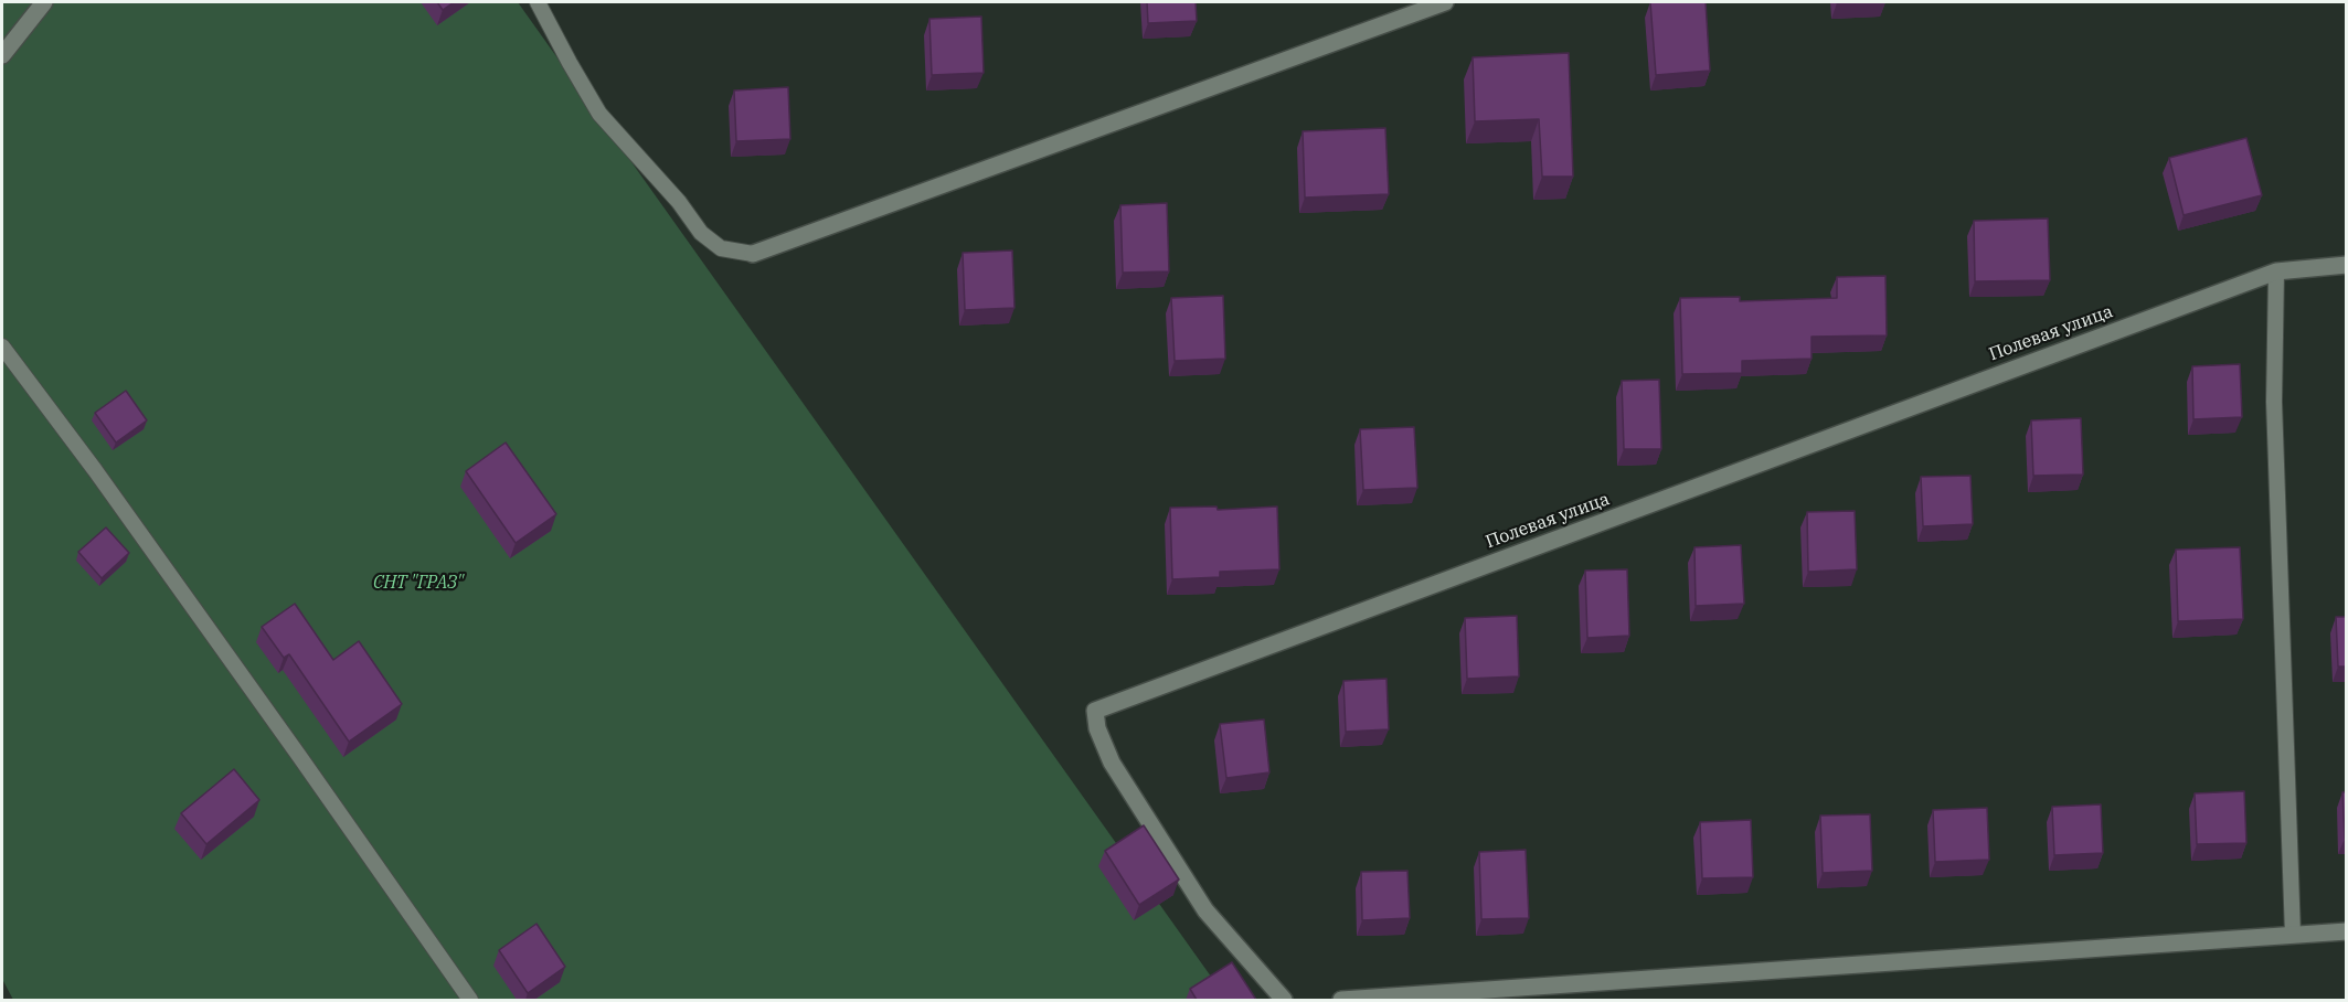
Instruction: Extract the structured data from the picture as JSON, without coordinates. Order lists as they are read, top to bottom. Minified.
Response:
{"streets":{"street":["Полевая улица"]},"parks":["СНТ \"ГРАЗ\""]}
